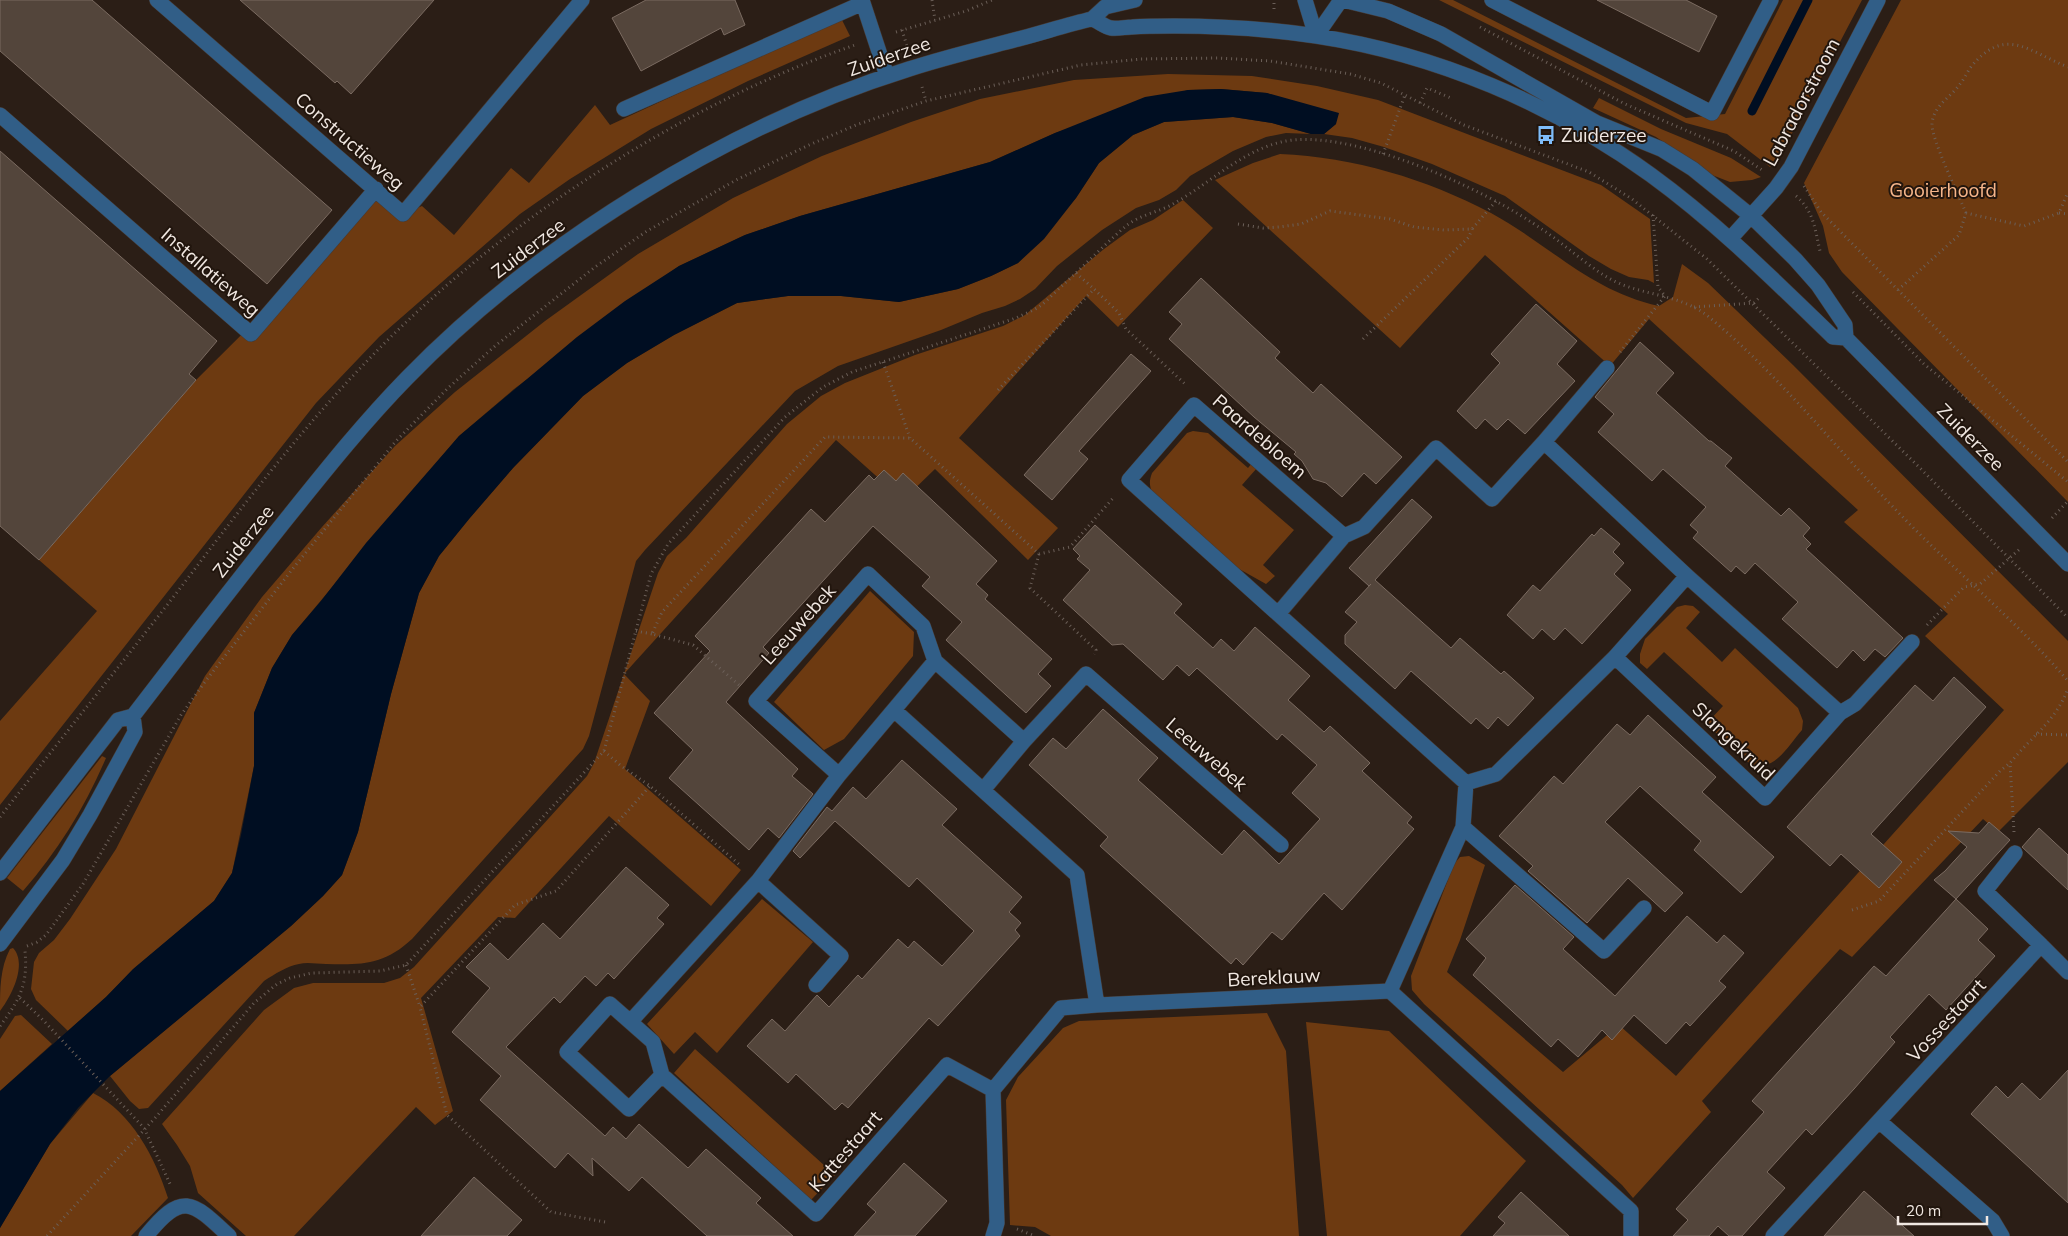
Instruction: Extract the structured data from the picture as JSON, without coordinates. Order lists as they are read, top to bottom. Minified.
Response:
{"streets":{"street":["Zuiderzee","Labradorstroom","Constructieweg","Installatieweg","Paardebloem","Leeuwebek","Slangekruid","Bereklauw","Vossestaart","Kattestaart"]},"crossings":[["Zuiderzee","Labradorstroom"],["Constructieweg","Installatieweg"],["Bereklauw","Kattestaart"]],"parks":["Gooierhoofd"],"places":{"bus stop":["Zuiderzee"]},"scale_bar":"20 m"}
